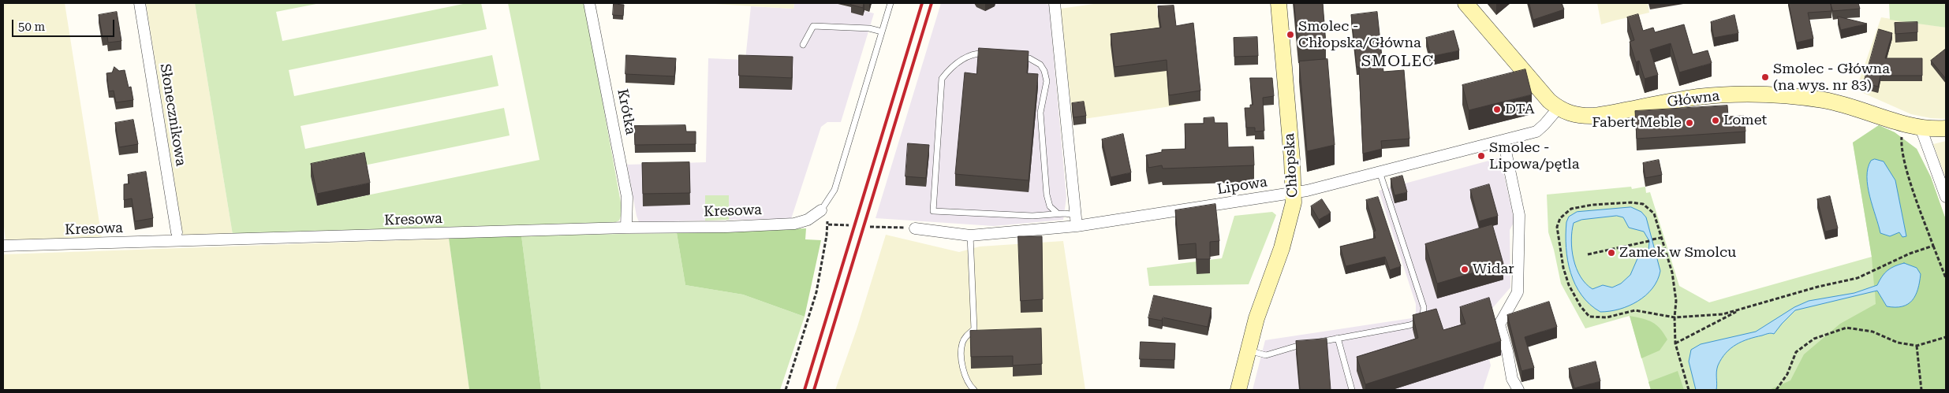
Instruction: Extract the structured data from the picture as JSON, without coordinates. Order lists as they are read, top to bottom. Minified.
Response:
{"streets":{"street":["Główna","Krótka","Słonecznikowa","Chłopska","Lipowa","Kresowa"]},"crossings":[["Główna","Lipowa"],["Krótka","Kresowa"],["Chłopska","Lipowa"]],"districts":["SMOLEC"],"places":["Smolec - Chłopska/Główna","Smolec - Główna (na wys. nr 83)","DTA","Lomet","Fabert Meble","Smolec - Lipowa/pętla","Zamek w Smolcu","Widar"],"scale_bar":"50 m"}
